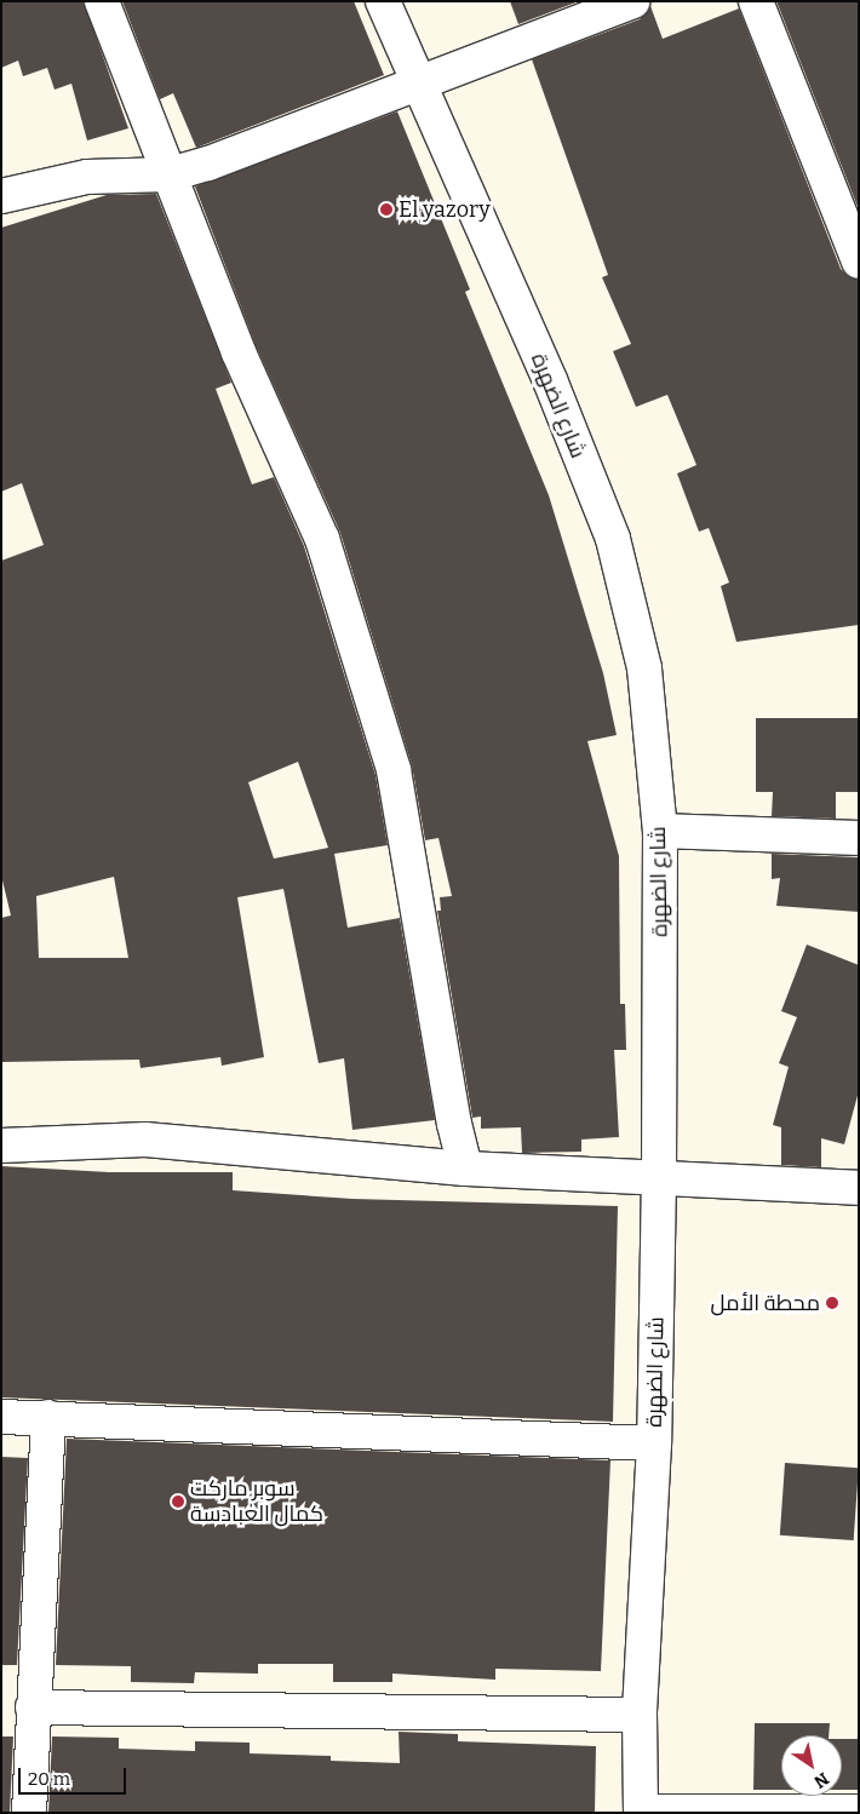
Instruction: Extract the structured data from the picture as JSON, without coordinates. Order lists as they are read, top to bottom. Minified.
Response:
{"streets":{"street":["شارع الضهرة"]},"places":["El yazory","محطة الأمل","سوبر ماركت كمال العبادسة"],"scale_bar":"20 m","north":"bottom right"}
